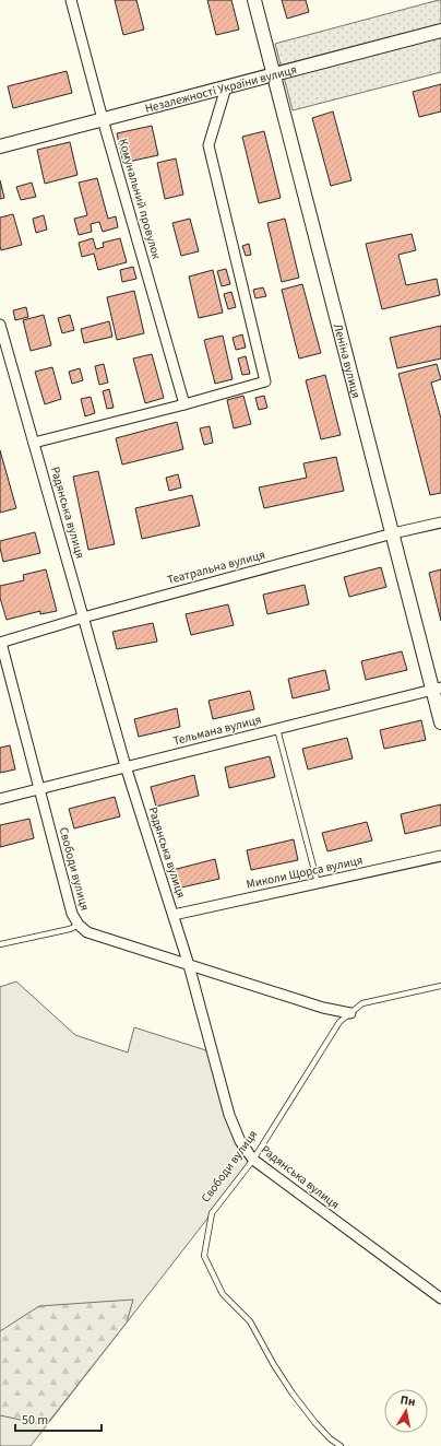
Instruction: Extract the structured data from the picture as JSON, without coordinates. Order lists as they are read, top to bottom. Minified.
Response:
{"streets":{"street":["Незалежності України вулиця","Комунальний провулок","Леніна вулиця","Радянська вулиця","Театральна вулиця","Тельмана вулиця","Свободи вулиця","Миколи Щорса вулиця"]},"crossings":[["Незалежності України вулиця","Комунальний провулок"],["Незалежності України вулиця","Леніна вулиця"],["Леніна вулиця","Театральна вулиця"],["Леніна вулиця","Тельмана вулиця"],["Радянська вулиця","Театральна вулиця"],["Радянська вулиця","Тельмана вулиця"],["Радянська вулиця","Свободи вулиця"],["Радянська вулиця","Миколи Щорса вулиця"],["Театральна вулиця","Свободи вулиця"],["Тельмана вулиця","Свободи вулиця"]],"scale_bar":"50 m","north":"top"}
